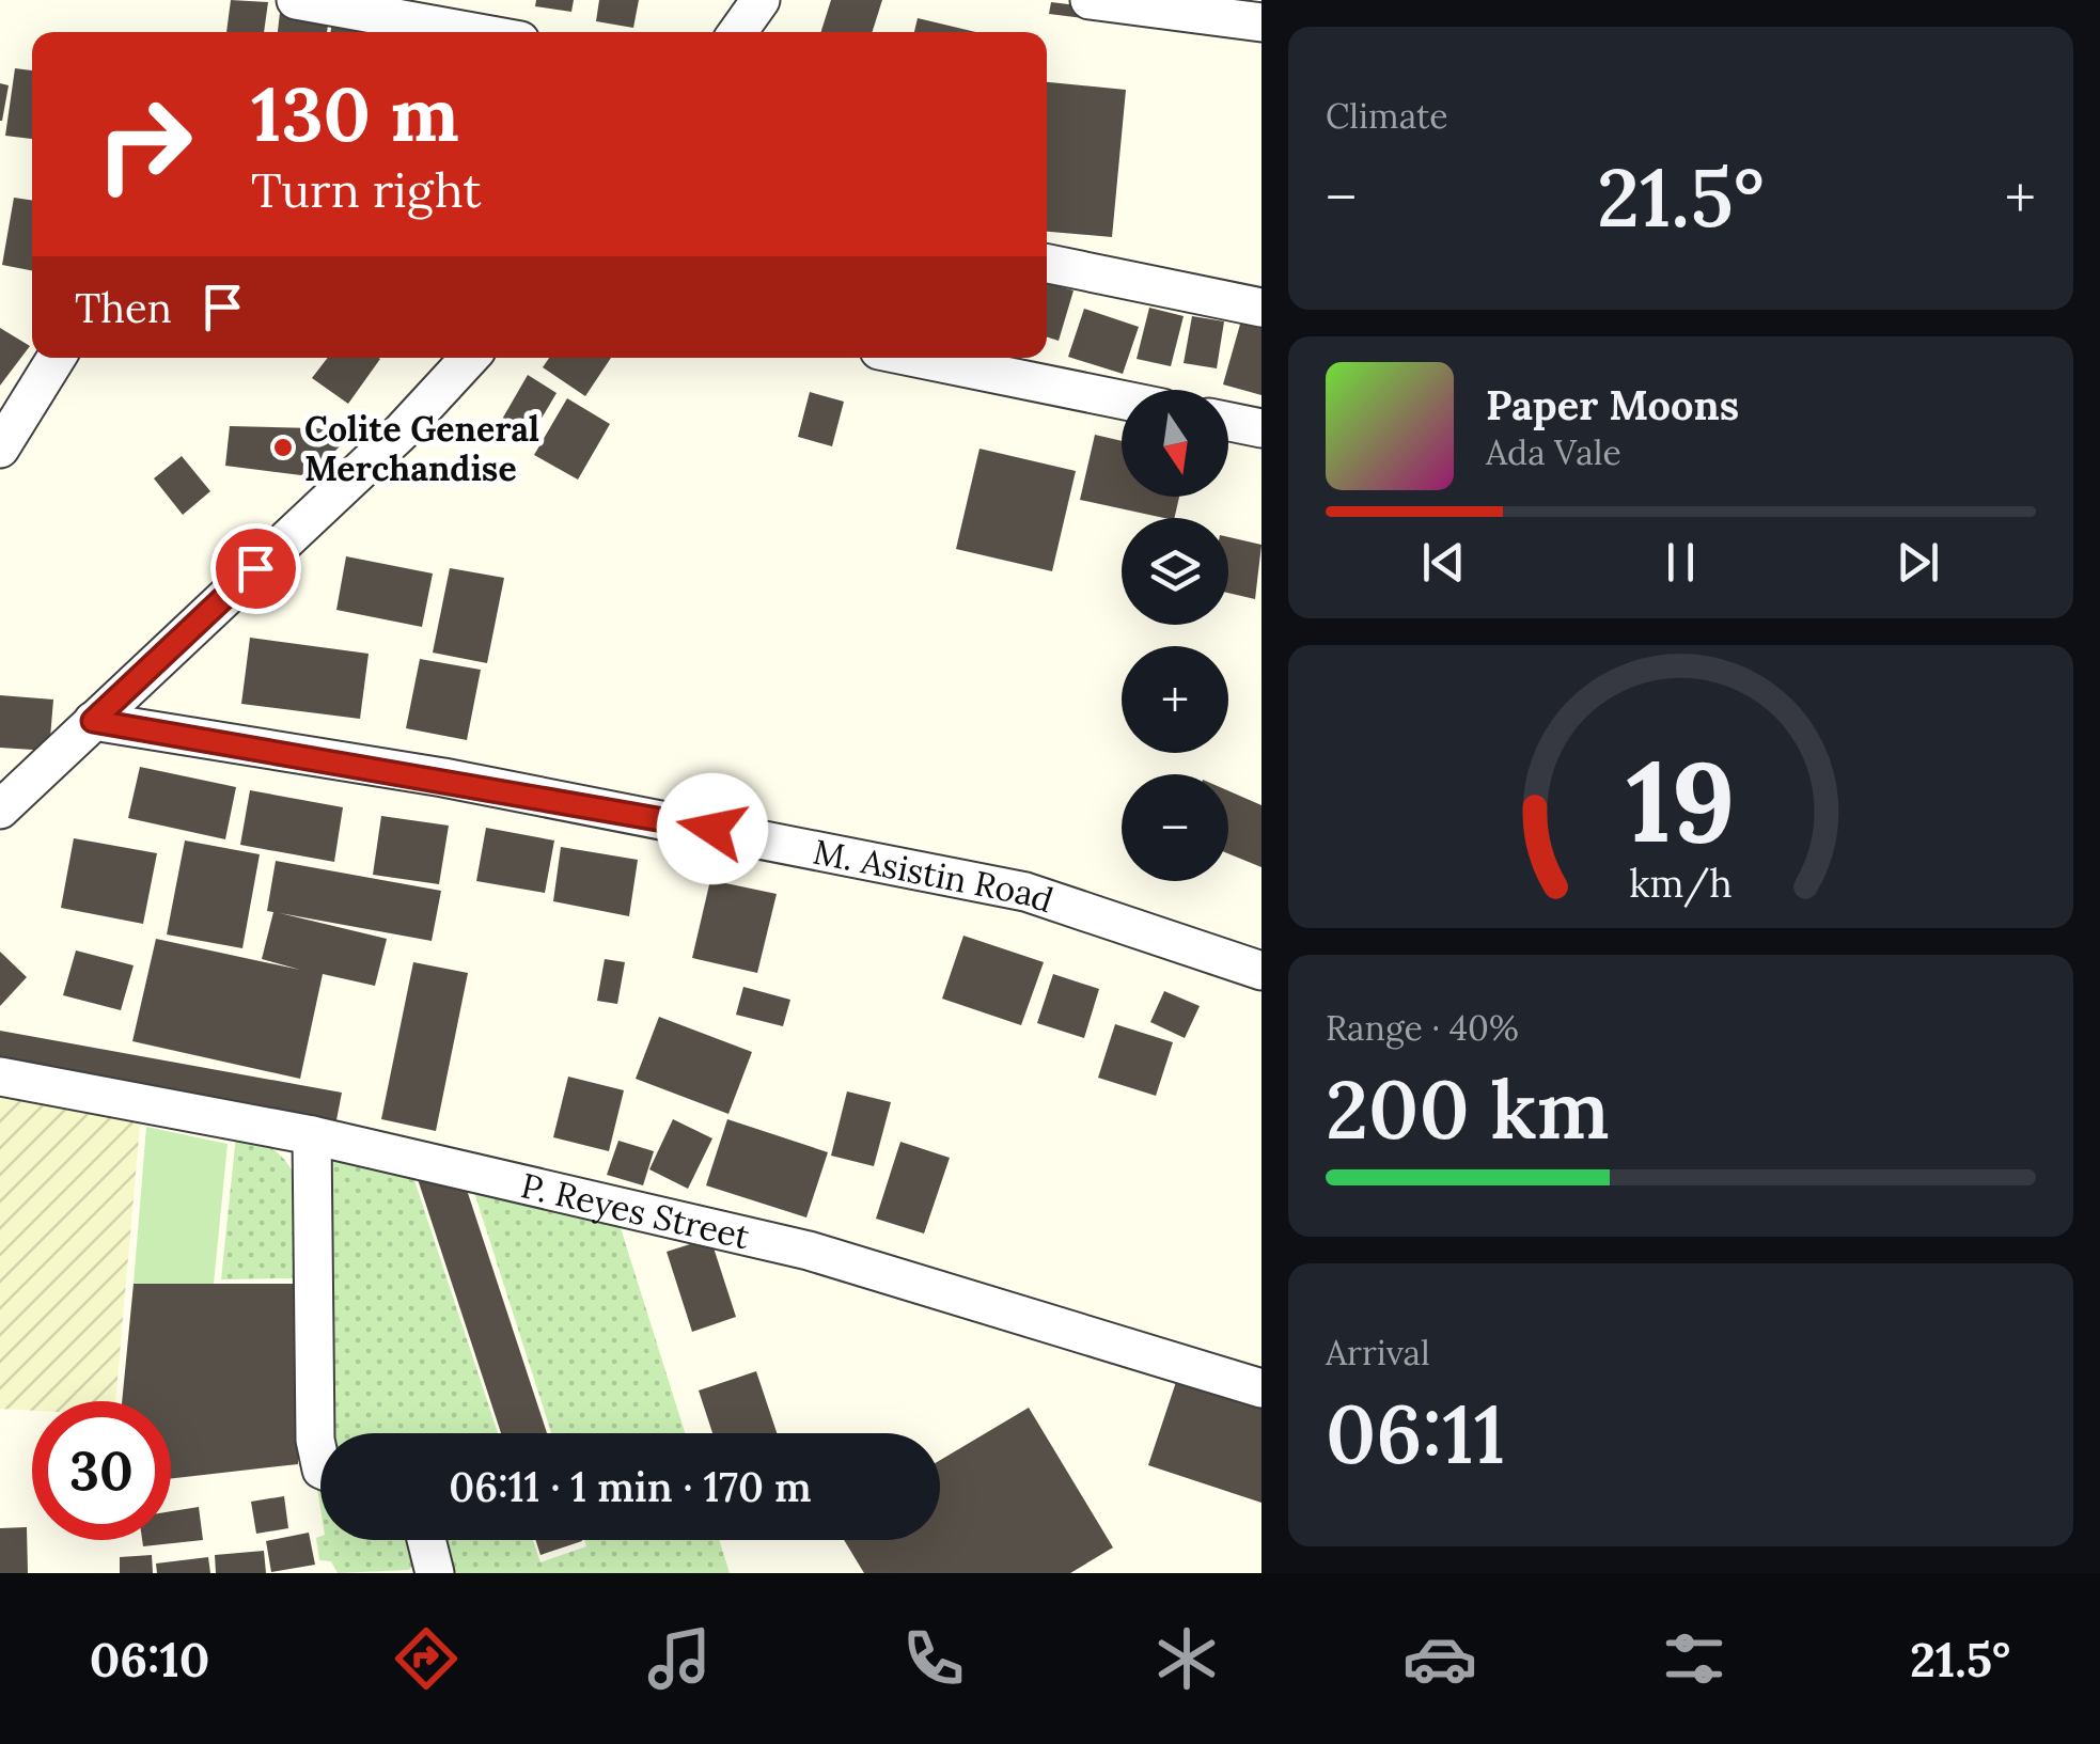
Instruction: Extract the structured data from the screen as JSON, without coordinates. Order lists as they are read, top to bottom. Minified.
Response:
{"streets":{"street":["M. Asistin Road","P. Reyes Street"]},"places":["Colite General Merchandise"],"north":"bottom","page":{"tile":["Climate",["Range · 40%","200 km"],["Arrival","06:11"]],"turn":["130 m","Turn right"],"heat":["−","21.5°","+"],"then":"Then","song":["Paper Moons","Ada Vale"],"map_buttons":["+","−"],"limit":"30","trip":"06:11 · 1 min · 170 m","tabs":["06:10","21.5°"],"gauge":["19","km/h"]}}
